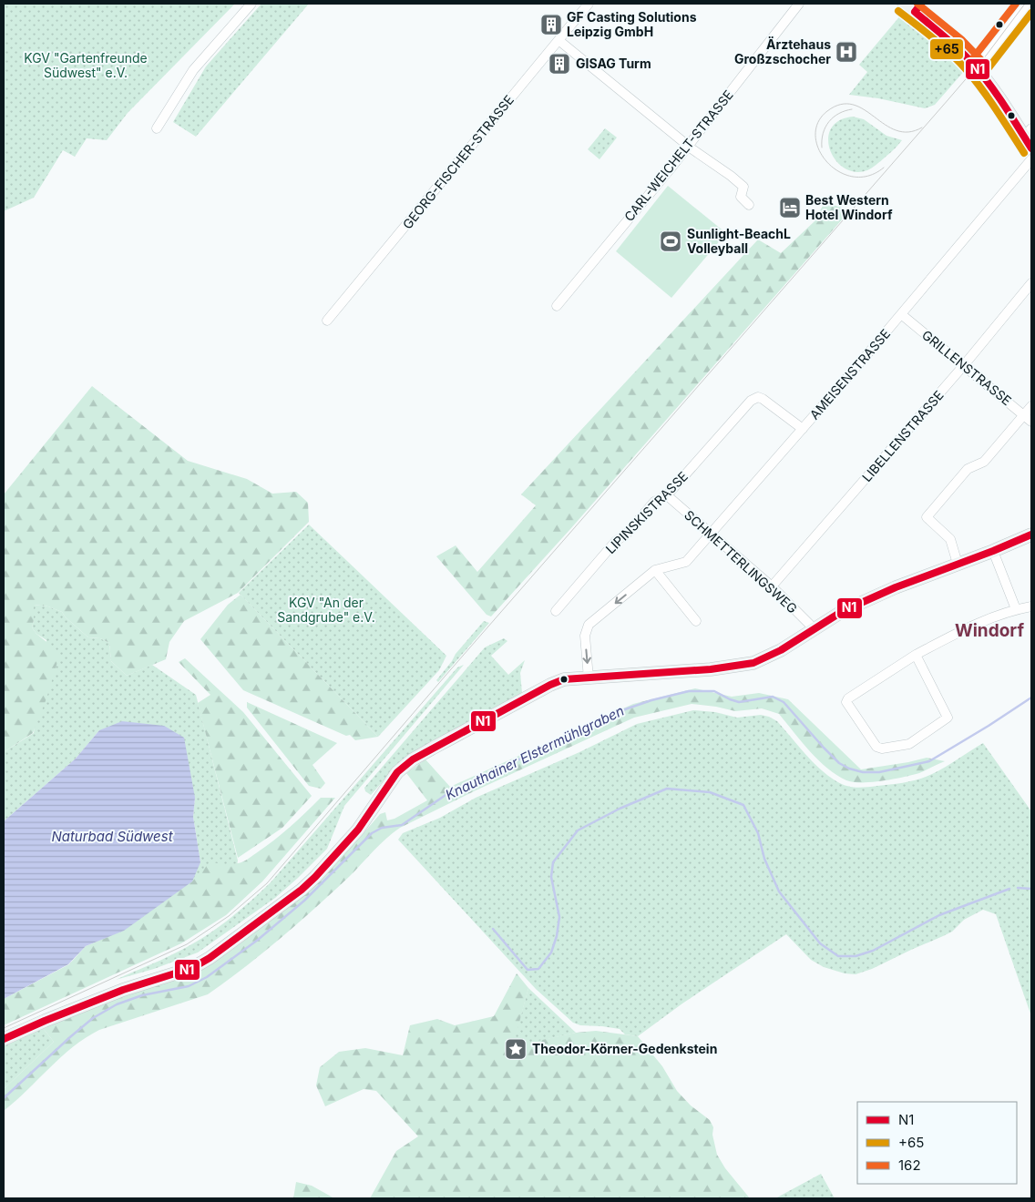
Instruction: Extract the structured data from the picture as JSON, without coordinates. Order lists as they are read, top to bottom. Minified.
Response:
{"streets":{"street":["CARL-WEICHELT-STRASSE","GEORG-FISCHER-STRASSE","GRILLENSTRASSE","AMEISENSTRASSE","LIBELLENSTRASSE","LIPINSKISTRASSE","SCHMETTERLINGSWEG"]},"crossings":[["GRILLENSTRASSE","AMEISENSTRASSE"],["GRILLENSTRASSE","LIBELLENSTRASSE"],["AMEISENSTRASSE","LIPINSKISTRASSE"],["AMEISENSTRASSE","SCHMETTERLINGSWEG"],["LIBELLENSTRASSE","SCHMETTERLINGSWEG"],["LIPINSKISTRASSE","SCHMETTERLINGSWEG"]],"districts":["Windorf"],"water":["Knauthainer Elstermühlgraben","Naturbad Südwest"],"parks":["KGV \"Gartenfreunde Südwest\" e.V.","KGV \"An der Sandgrube\" e.V."],"places":{"building":["GF Casting Solutions Leipzig GmbH","GISAG Turm"],"hospital":["Ärztehaus Großzschocher"],"hotel":["Best Western Hotel Windorf"],"sports":["Sunlight-BeachL Volleyball"],"place":["Theodor-Körner-Gedenkstein"]},"lines":["transit line N1","transit line 162","transit line +65"],"legend":["N1","+65","162"]}
